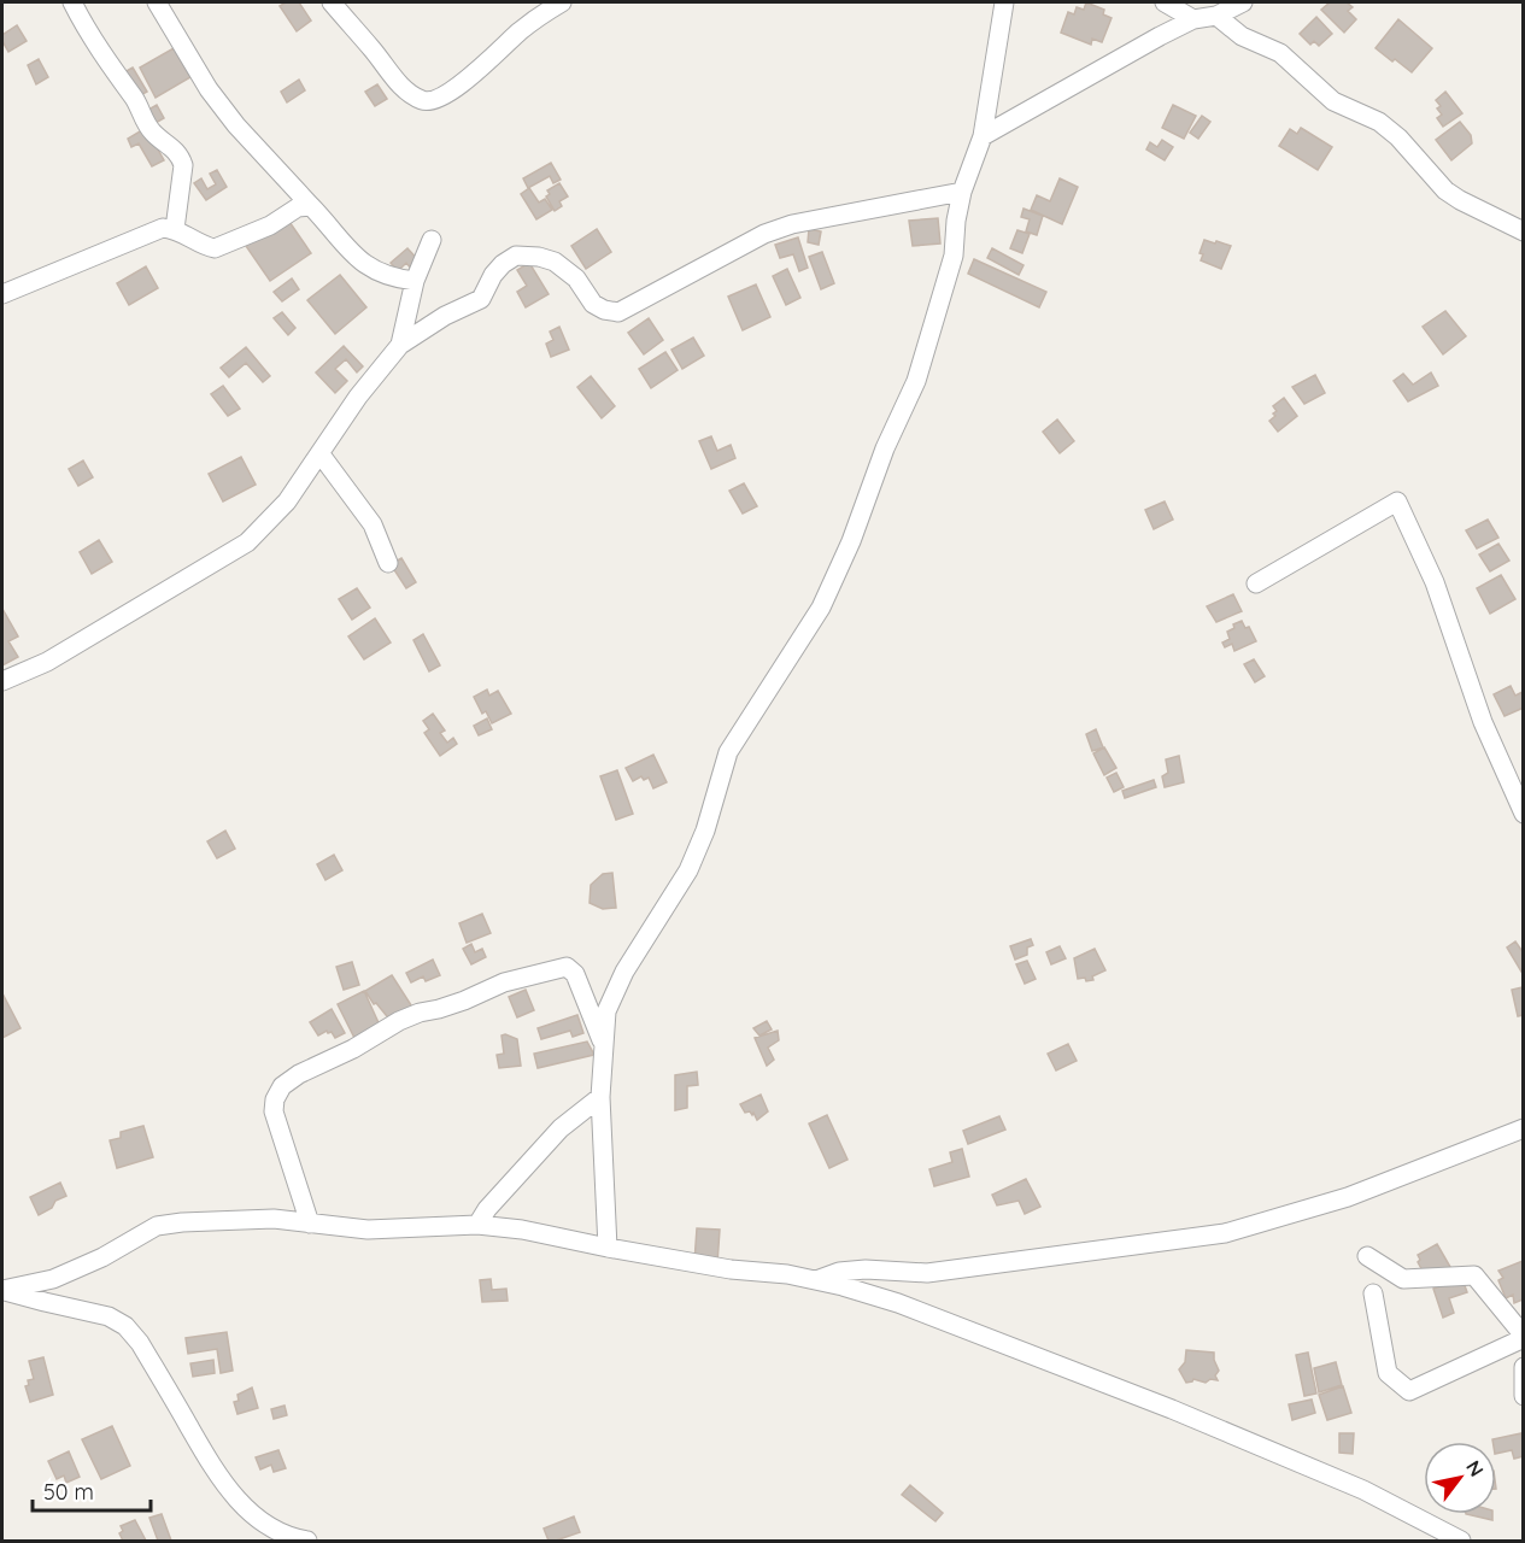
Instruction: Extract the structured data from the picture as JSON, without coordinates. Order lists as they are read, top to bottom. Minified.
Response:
{"scale_bar":"50 m","north":"top right"}
